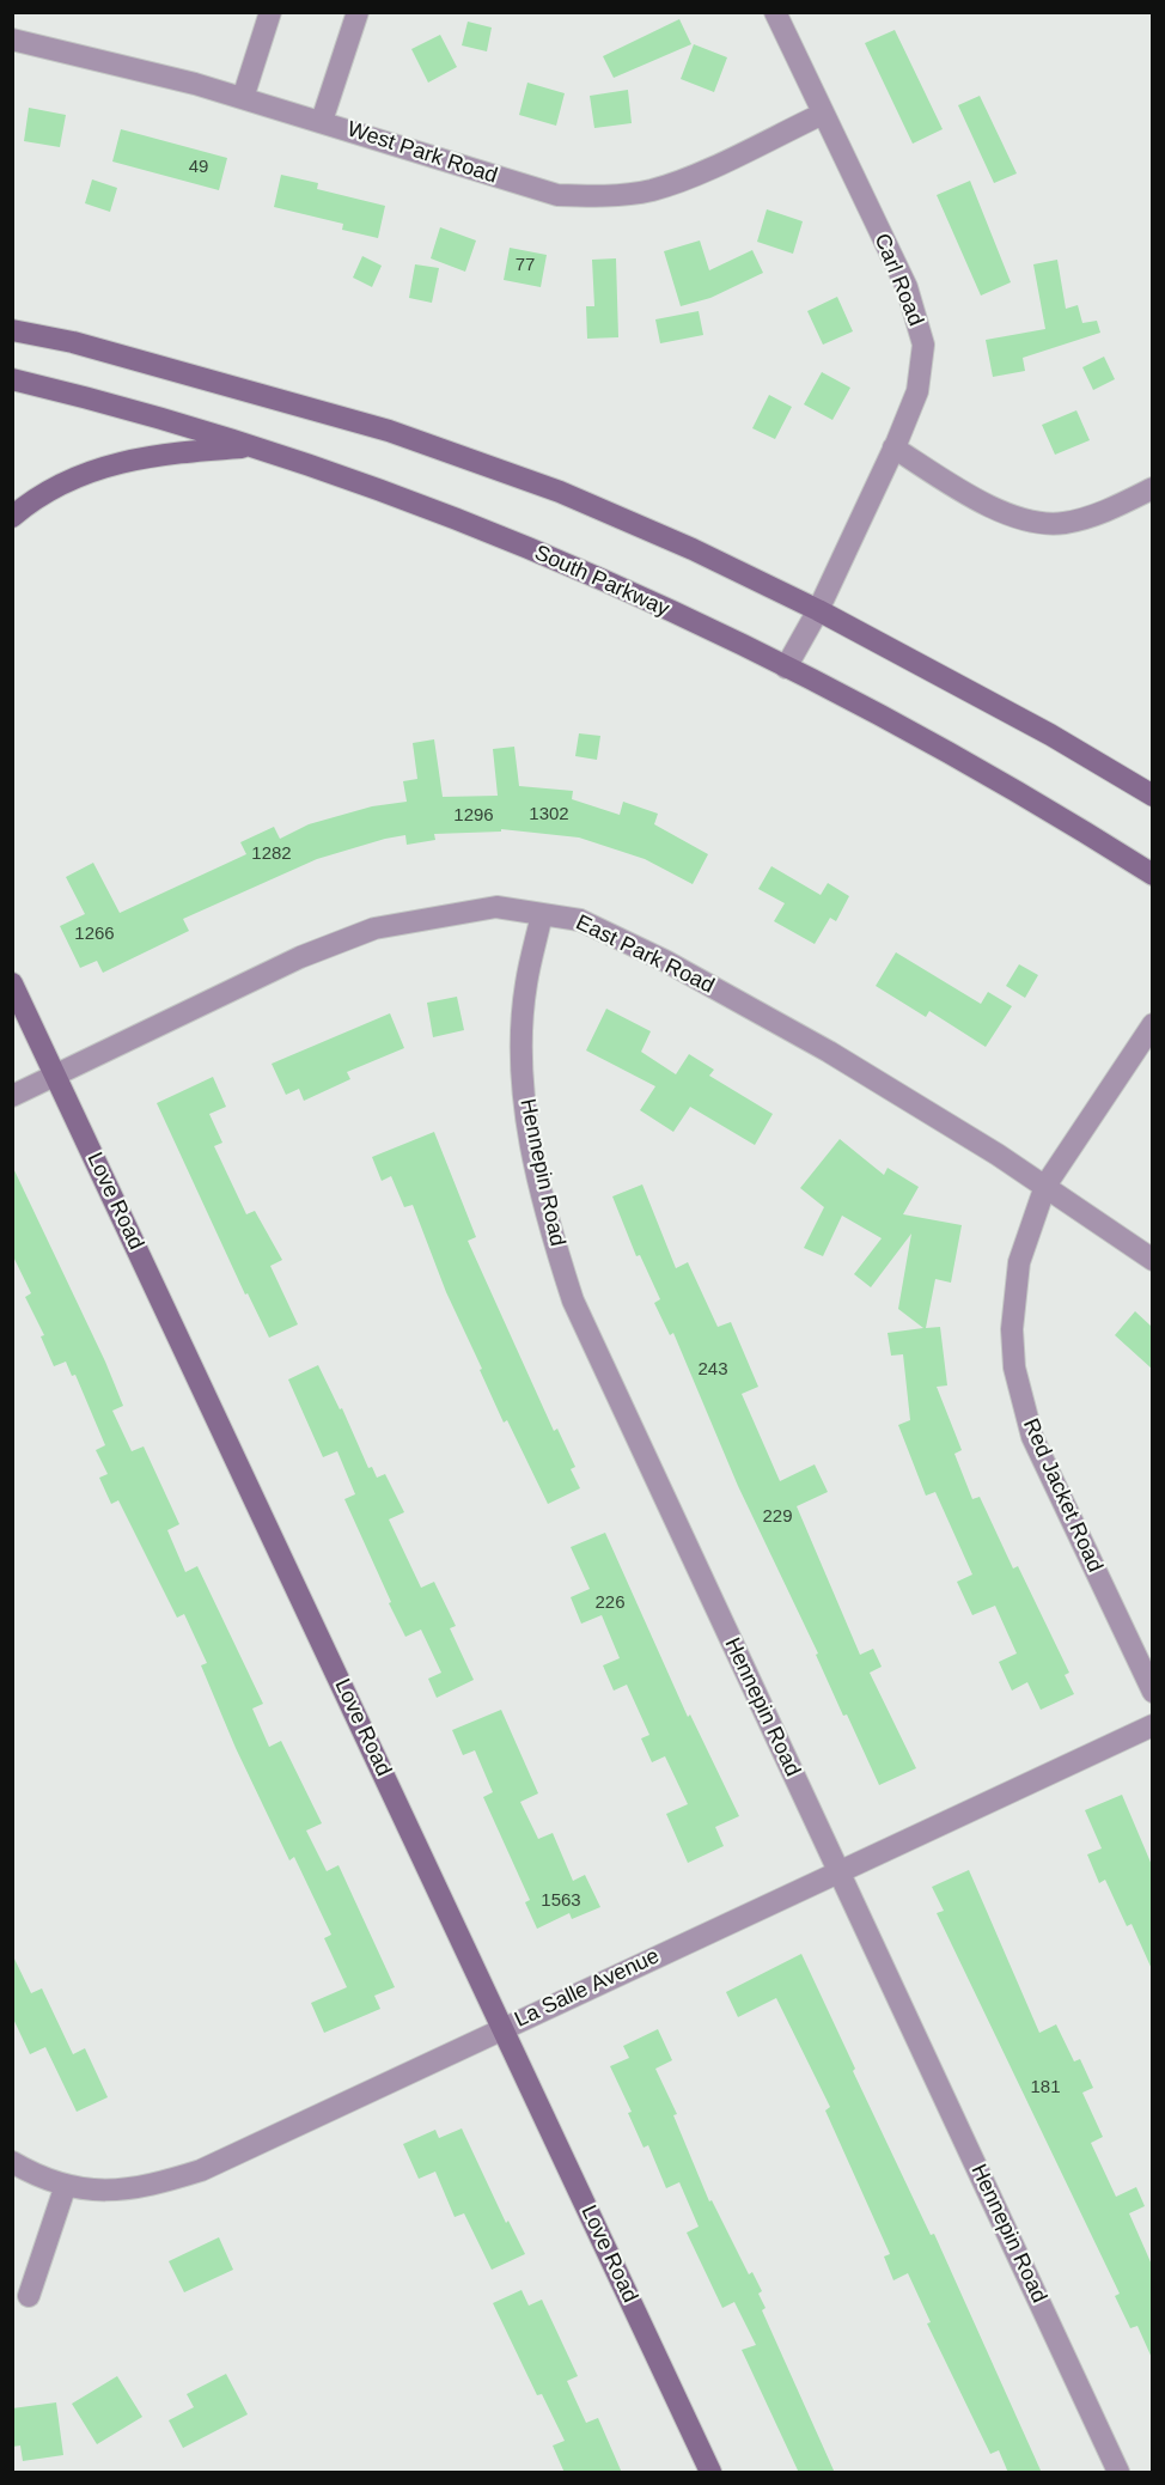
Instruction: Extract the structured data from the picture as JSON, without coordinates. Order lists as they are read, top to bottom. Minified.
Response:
{"streets":{"main road":["South Parkway","Love Road"],"street":["West Park Road","Carl Road","East Park Road","Hennepin Road","Red Jacket Road","La Salle Avenue"]},"crossings":[["West Park Road","Carl Road"],["Carl Road","South Parkway"],["East Park Road","Hennepin Road"],["East Park Road","Love Road"],["East Park Road","Red Jacket Road"],["Hennepin Road","La Salle Avenue"],["Love Road","La Salle Avenue"]],"house_numbers":["49","77","1302","1296","1282","1266","243","229","226","1563","181"]}
